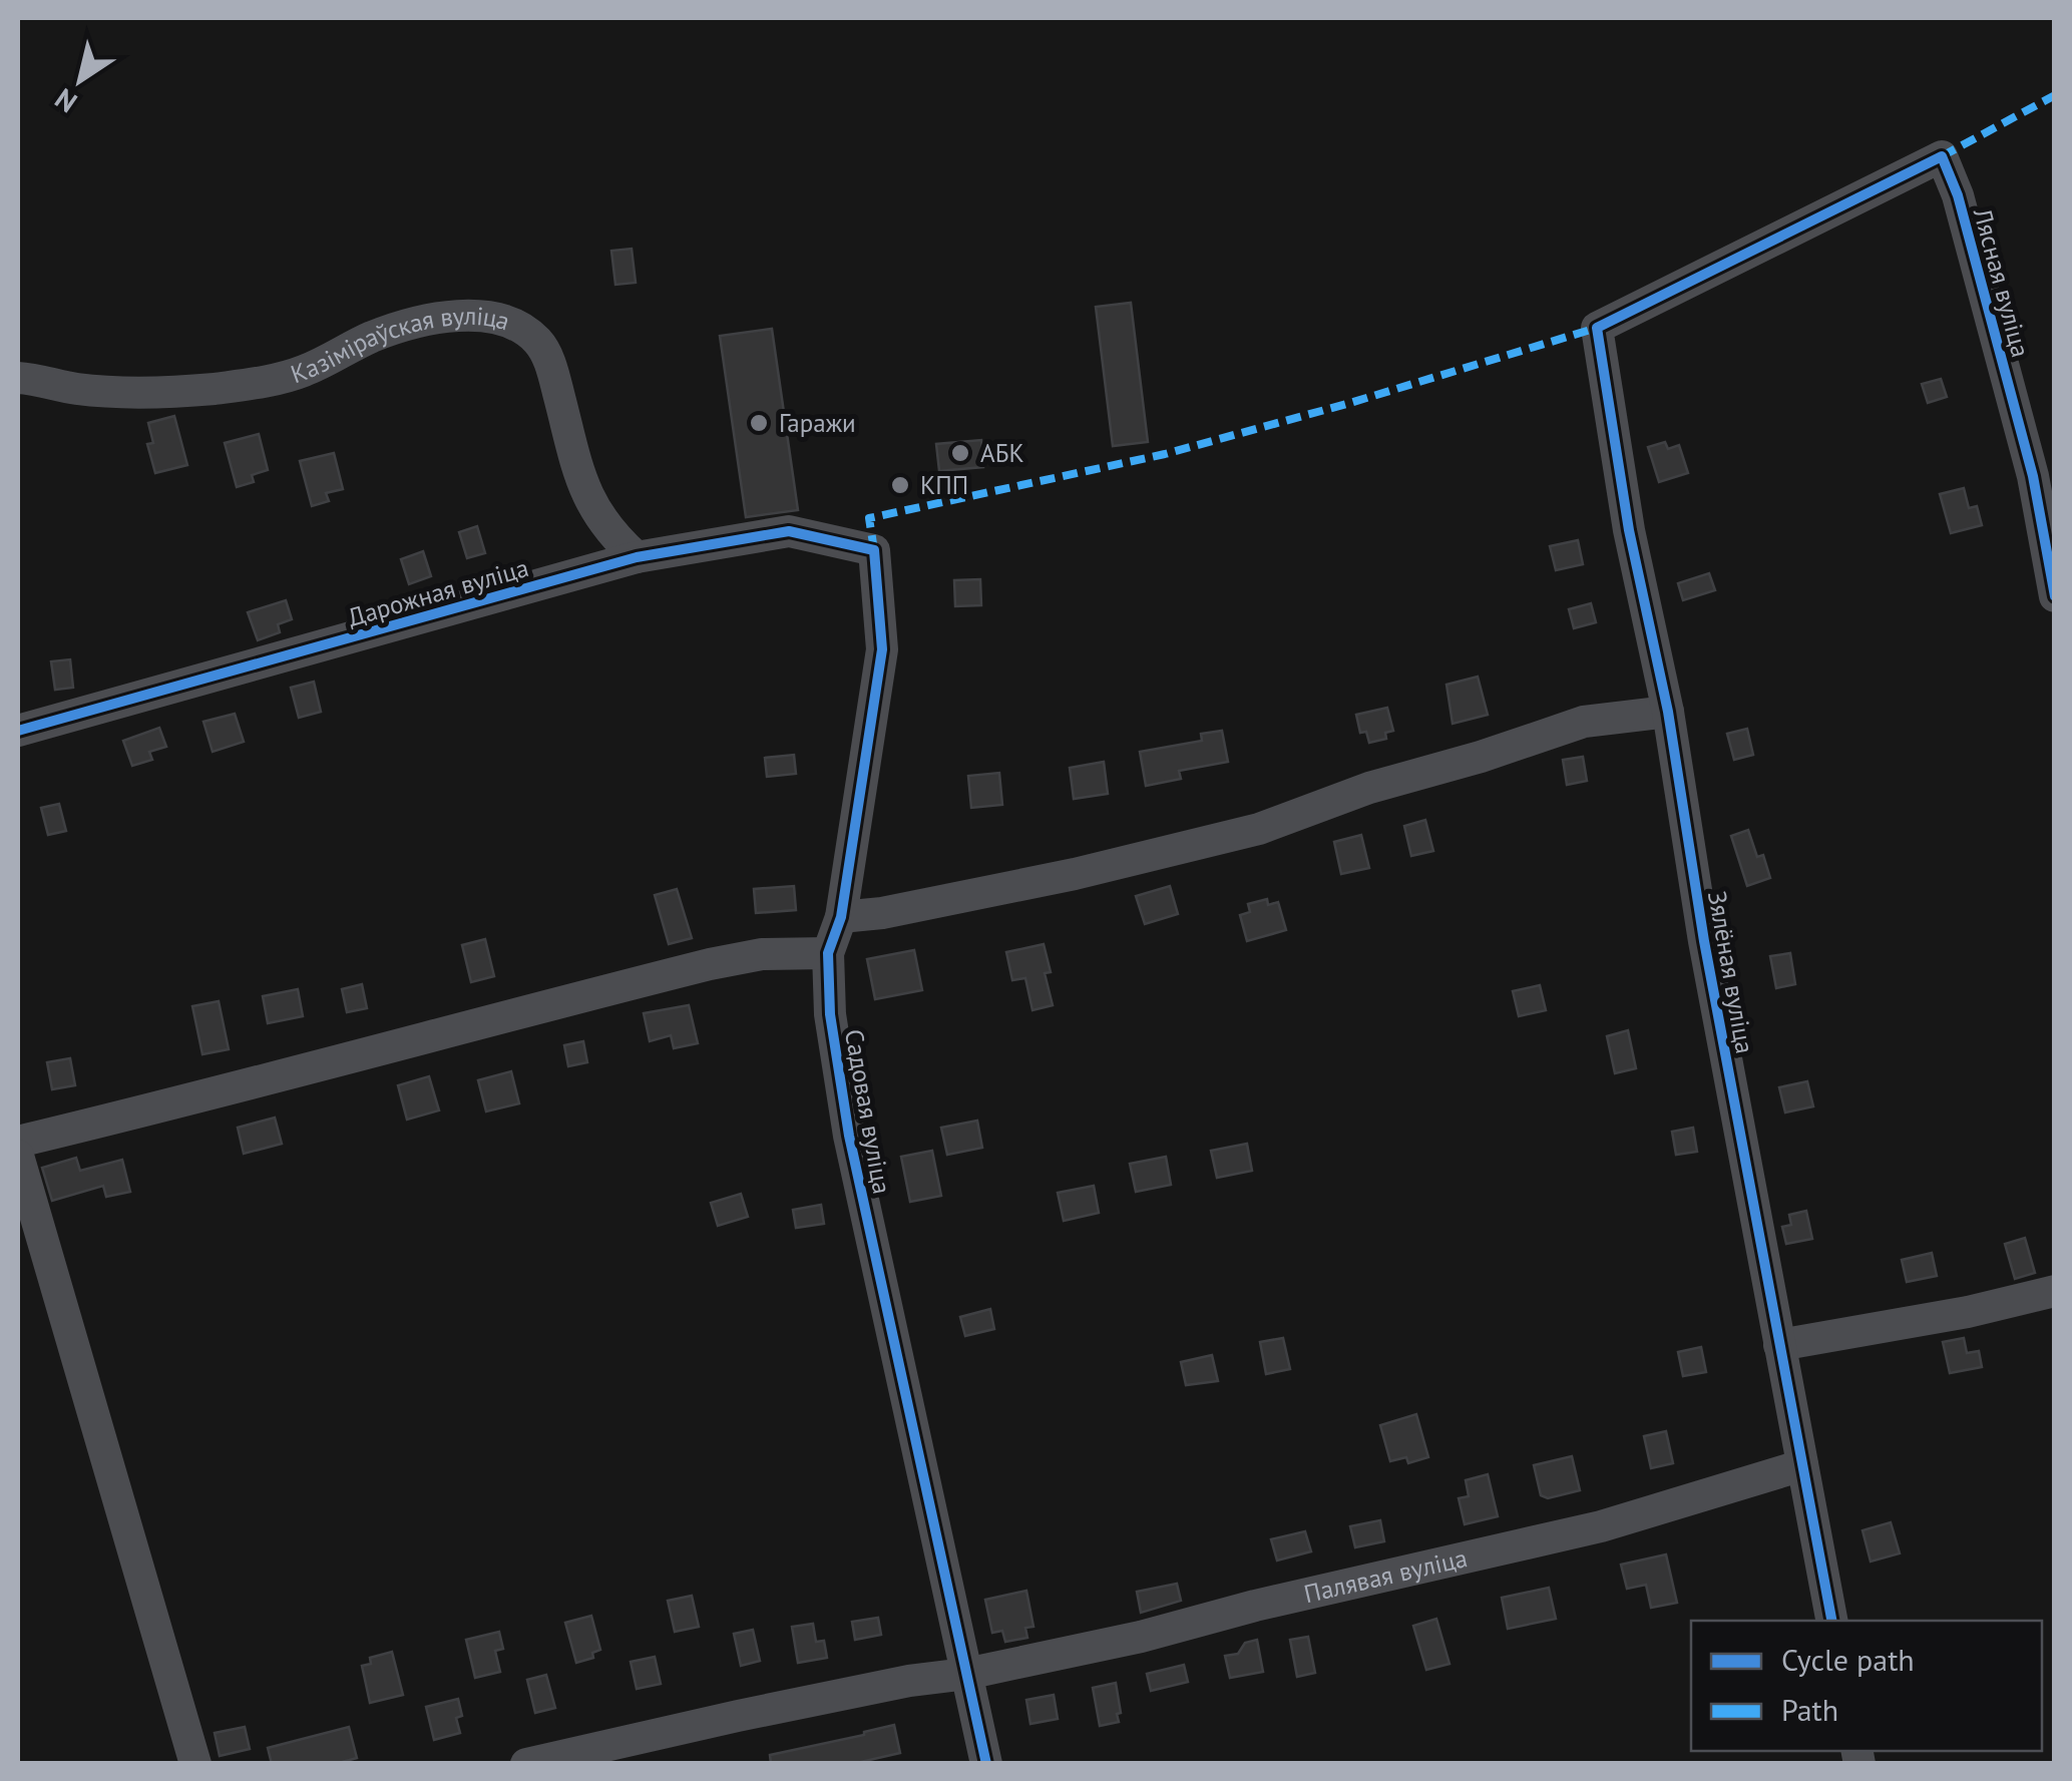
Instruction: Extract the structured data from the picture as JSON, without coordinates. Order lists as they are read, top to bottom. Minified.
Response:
{"streets":{"street":["Лясная вуліца","Казіміраўская вуліца","Дарожная вуліца","Зялёная вуліца","Садовая вуліца","Палявая вуліца"]},"crossings":[["Лясная вуліца","Зялёная вуліца"],["Казіміраўская вуліца","Дарожная вуліца"],["Дарожная вуліца","Садовая вуліца"],["Зялёная вуліца","Палявая вуліца"],["Садовая вуліца","Палявая вуліца"]],"places":["Гаражи","АБК","КПП"],"legend":["Cycle path","Path"],"north":"bottom left"}
